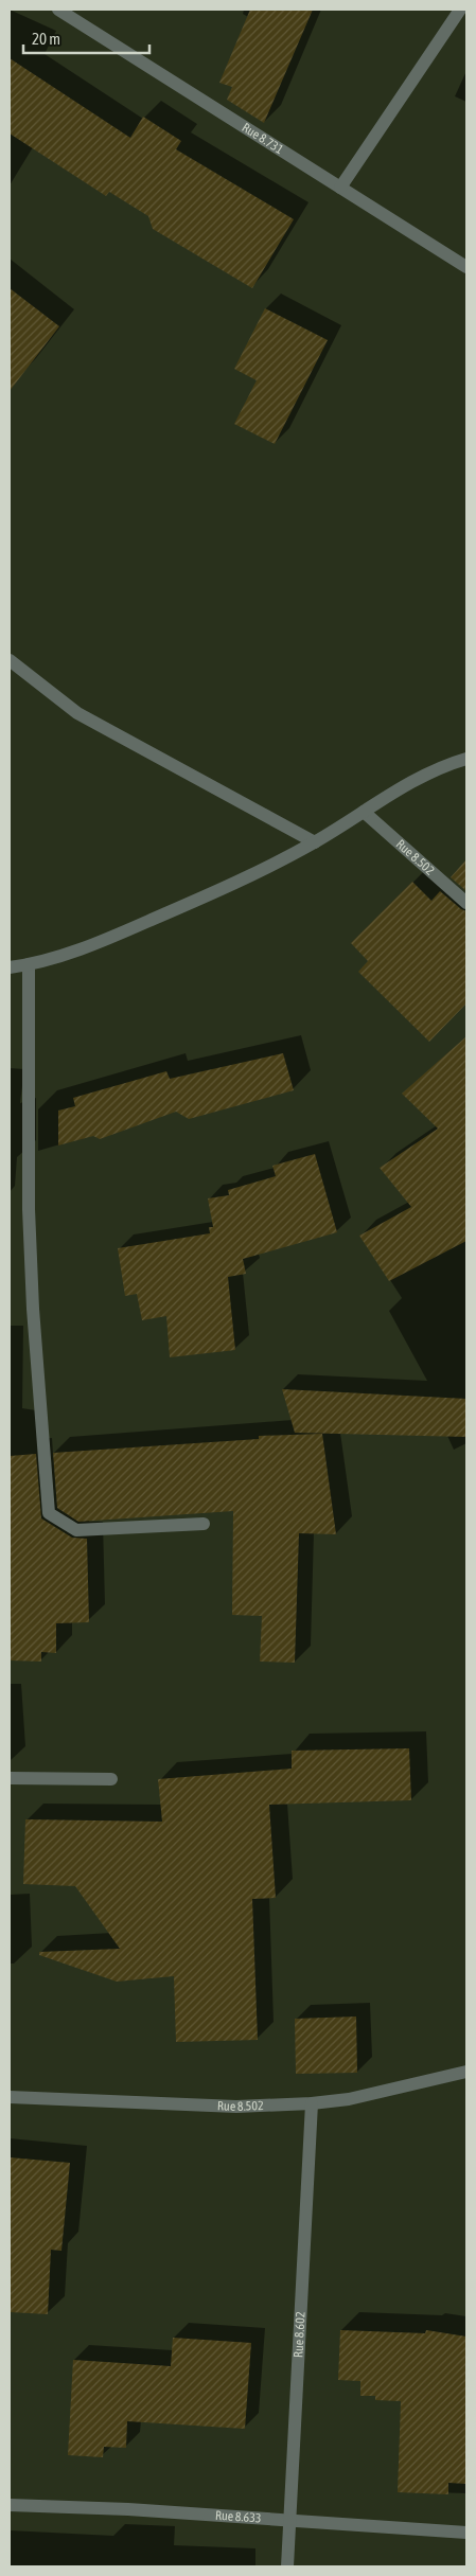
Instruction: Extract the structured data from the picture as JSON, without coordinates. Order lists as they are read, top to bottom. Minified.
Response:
{"streets":{"street":["Rue 8.731","Rue 8.502","Rue 8.602","Rue 8.633"]},"crossings":[["Rue 8.502","Rue 8.602"],["Rue 8.602","Rue 8.633"]],"scale_bar":"20 m"}
